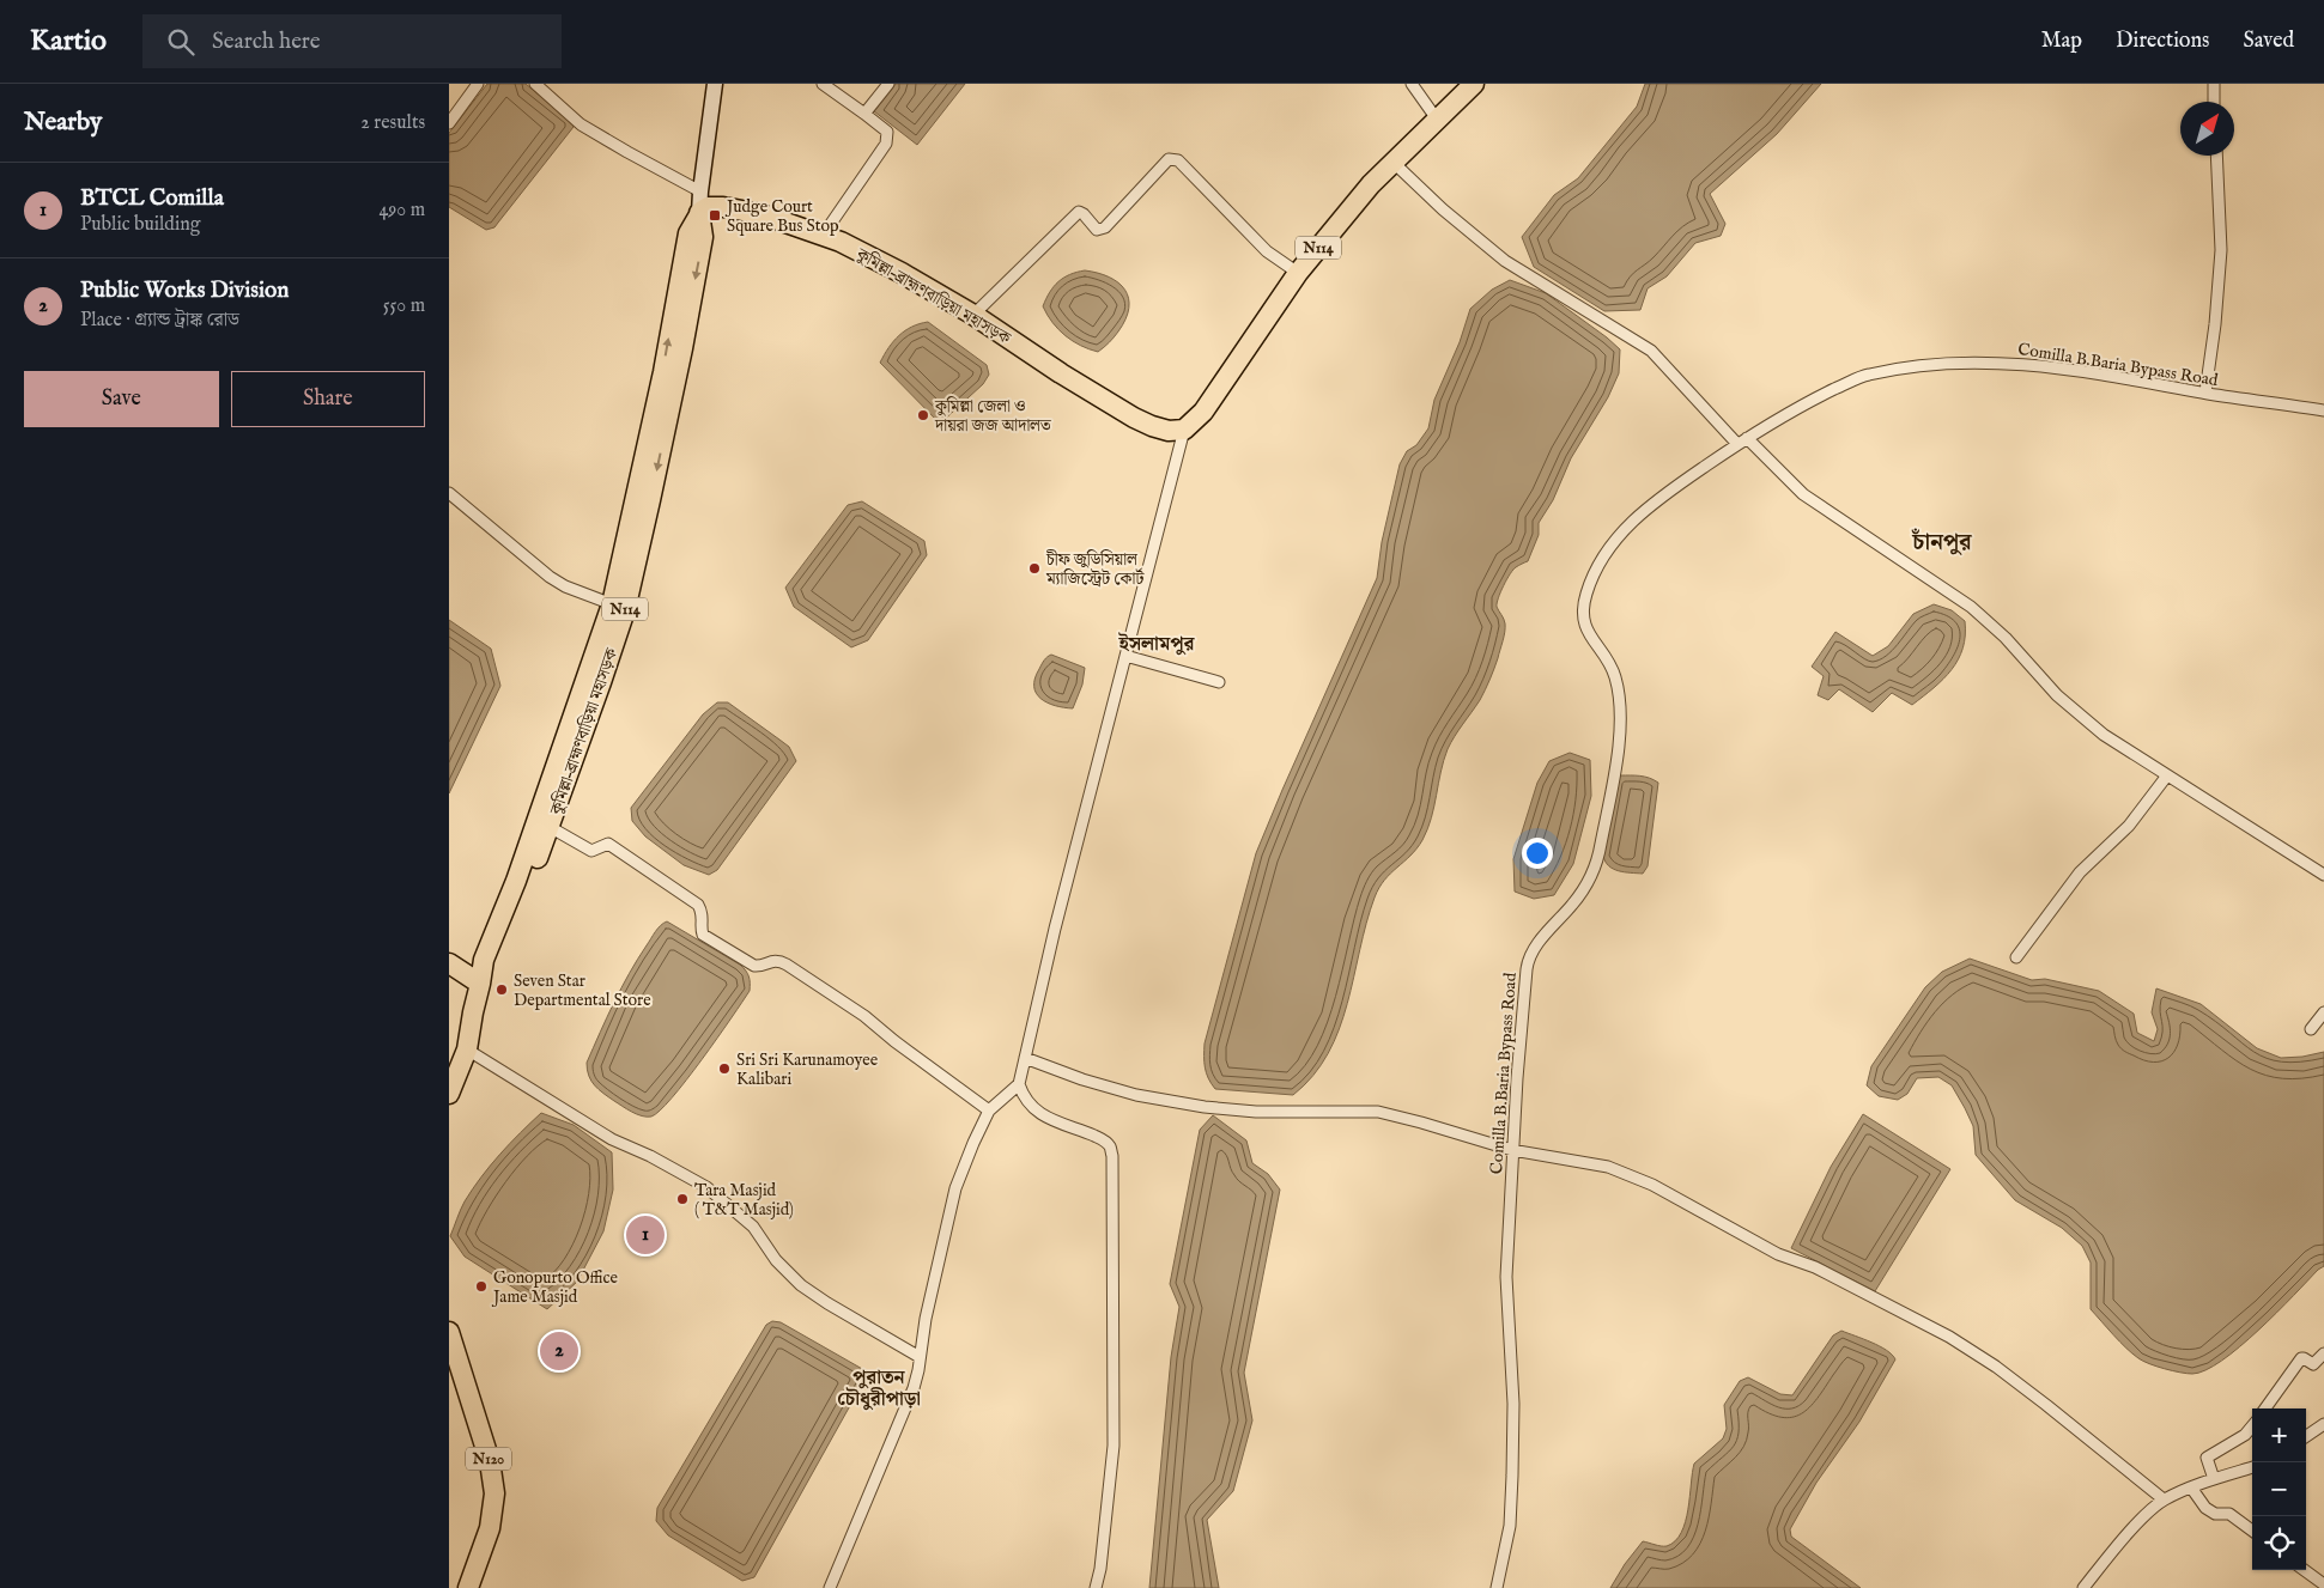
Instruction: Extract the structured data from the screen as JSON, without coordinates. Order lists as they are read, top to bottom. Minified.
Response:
{"streets":{"highway":["N114","কুমিল্লা–ব্রাহ্মণবাড়িয়া মহাসড়ক","N120"],"street":["Comilla B.Baria Bypass Road"]},"crossings":[["N114","কুমিল্লা–ব্রাহ্মণবাড়িয়া মহাসড়ক"]],"districts":["চাঁনপুর","ইসলামপুর","পুরাতন চৌধুরীপাড়া"],"places":{"transit":["Judge Court Square Bus Stop"],"other":["কুমিল্লা জেলা ও দায়রা জজ আদালত","চীফ জুডিসিয়াল ম্যাজিস্ট্রেট কোর্ট","Seven Star Departmental Store","Sri Sri Karunamoyee Kalibari","Tara Masjid ( T&T Masjid)","Gonopurto Office Jame Masjid"]},"north":"top right","page":{"header":"Kartio","search":"Search here","nav":["Map","Directions","Saved"],"heading":["Nearby","2 results"],"list":[{"mark":"1","name":"BTCL Comilla","note":"Public building","value":"490 m"},{"mark":"2","name":"Public Works Division","note":"Place · গ্র্যান্ড ট্রাঙ্ক রোড","value":"550 m"}],"buttons":["Save","Share"],"pins":["1","2"],"map_buttons":["+","−"]}}
